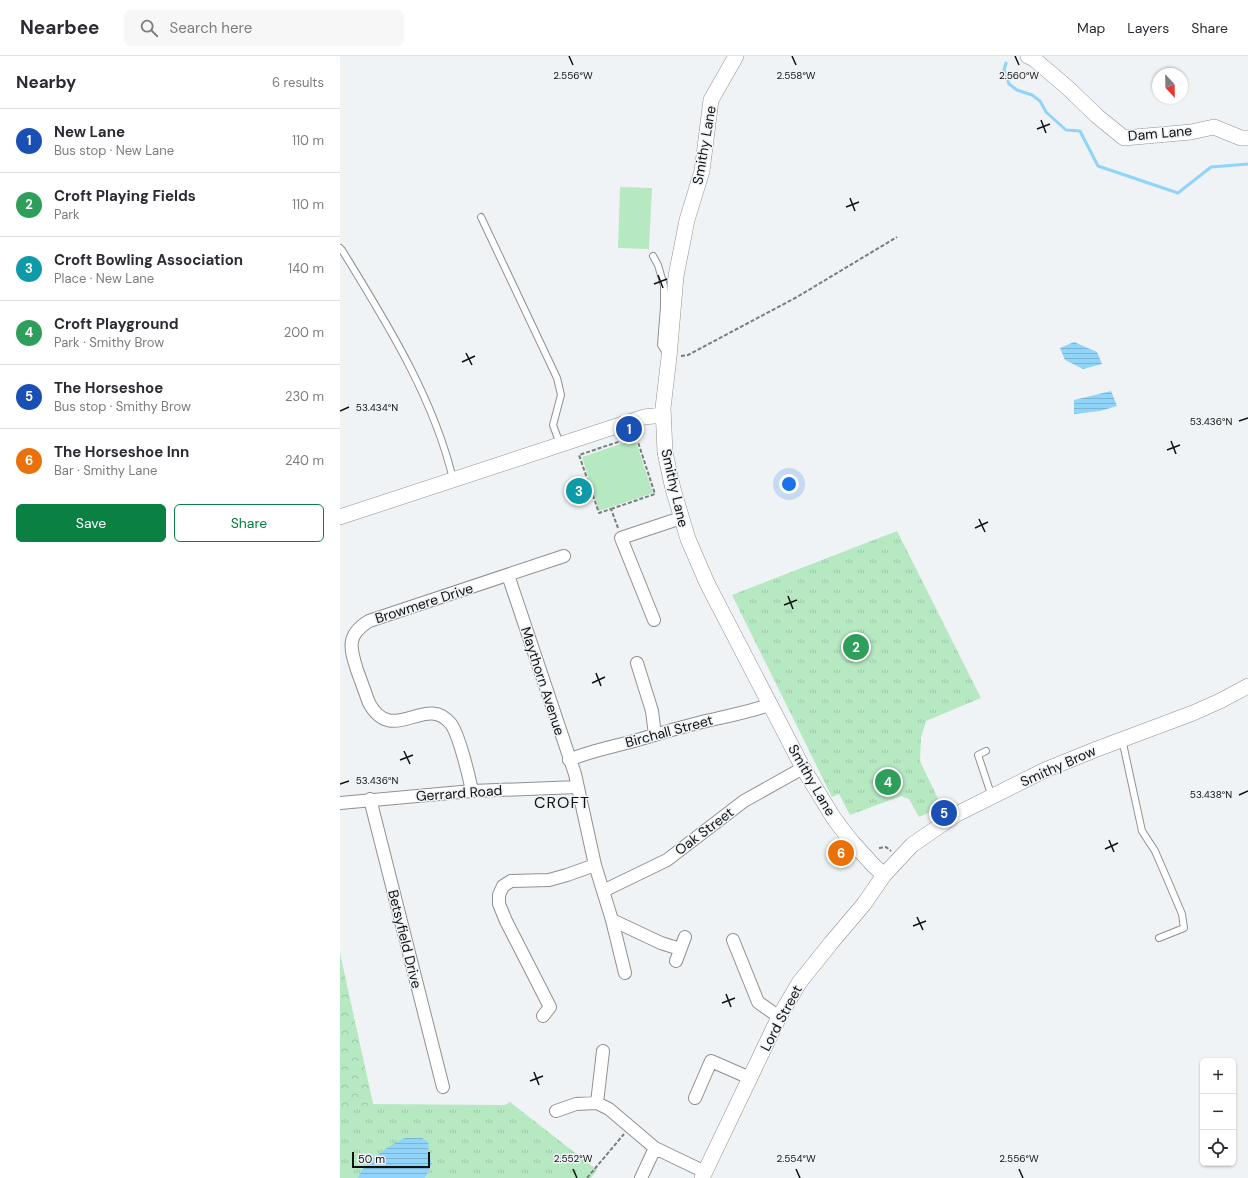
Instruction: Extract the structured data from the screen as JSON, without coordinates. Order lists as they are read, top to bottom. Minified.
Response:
{"streets":{"street":["Dam Lane","Smithy Lane","Browmere Drive","Maythorn Avenue","Birchall Street","Smithy Brow","Gerrard Road","Oak Street","Betsyfield Drive","Lord Street"]},"crossings":[["Smithy Lane","Birchall Street"],["Smithy Lane","Smithy Brow"],["Smithy Lane","Oak Street"],["Smithy Lane","Lord Street"],["Browmere Drive","Maythorn Avenue"],["Browmere Drive","Gerrard Road"],["Maythorn Avenue","Birchall Street"],["Maythorn Avenue","Gerrard Road"],["Maythorn Avenue","Oak Street"],["Smithy Brow","Lord Street"],["Gerrard Road","Betsyfield Drive"]],"districts":["CROFT"],"scale_bar":"50 m","north":"bottom","page":{"header":"Nearbee","search":"Search here","nav":["Map","Layers","Share"],"heading":["Nearby","6 results"],"list":[{"mark":"1","name":"New Lane","note":"Bus stop · New Lane","value":"110 m"},{"mark":"2","name":"Croft Playing Fields","note":"Park","value":"110 m"},{"mark":"3","name":"Croft Bowling Association","note":"Place · New Lane","value":"140 m"},{"mark":"4","name":"Croft Playground","note":"Park · Smithy Brow","value":"200 m"},{"mark":"5","name":"The Horseshoe","note":"Bus stop · Smithy Brow","value":"230 m"},{"mark":"6","name":"The Horseshoe Inn","note":"Bar · Smithy Lane","value":"240 m"}],"pins":["1","3","2","4","5","6"],"buttons":["Save","Share"],"map_buttons":["+","−"],"scale":"50 m"},"coordinates":["2.556°W","2.558°W","2.560°W","53.434°N","53.436°N","53.438°N","2.552°W","2.554°W"]}
